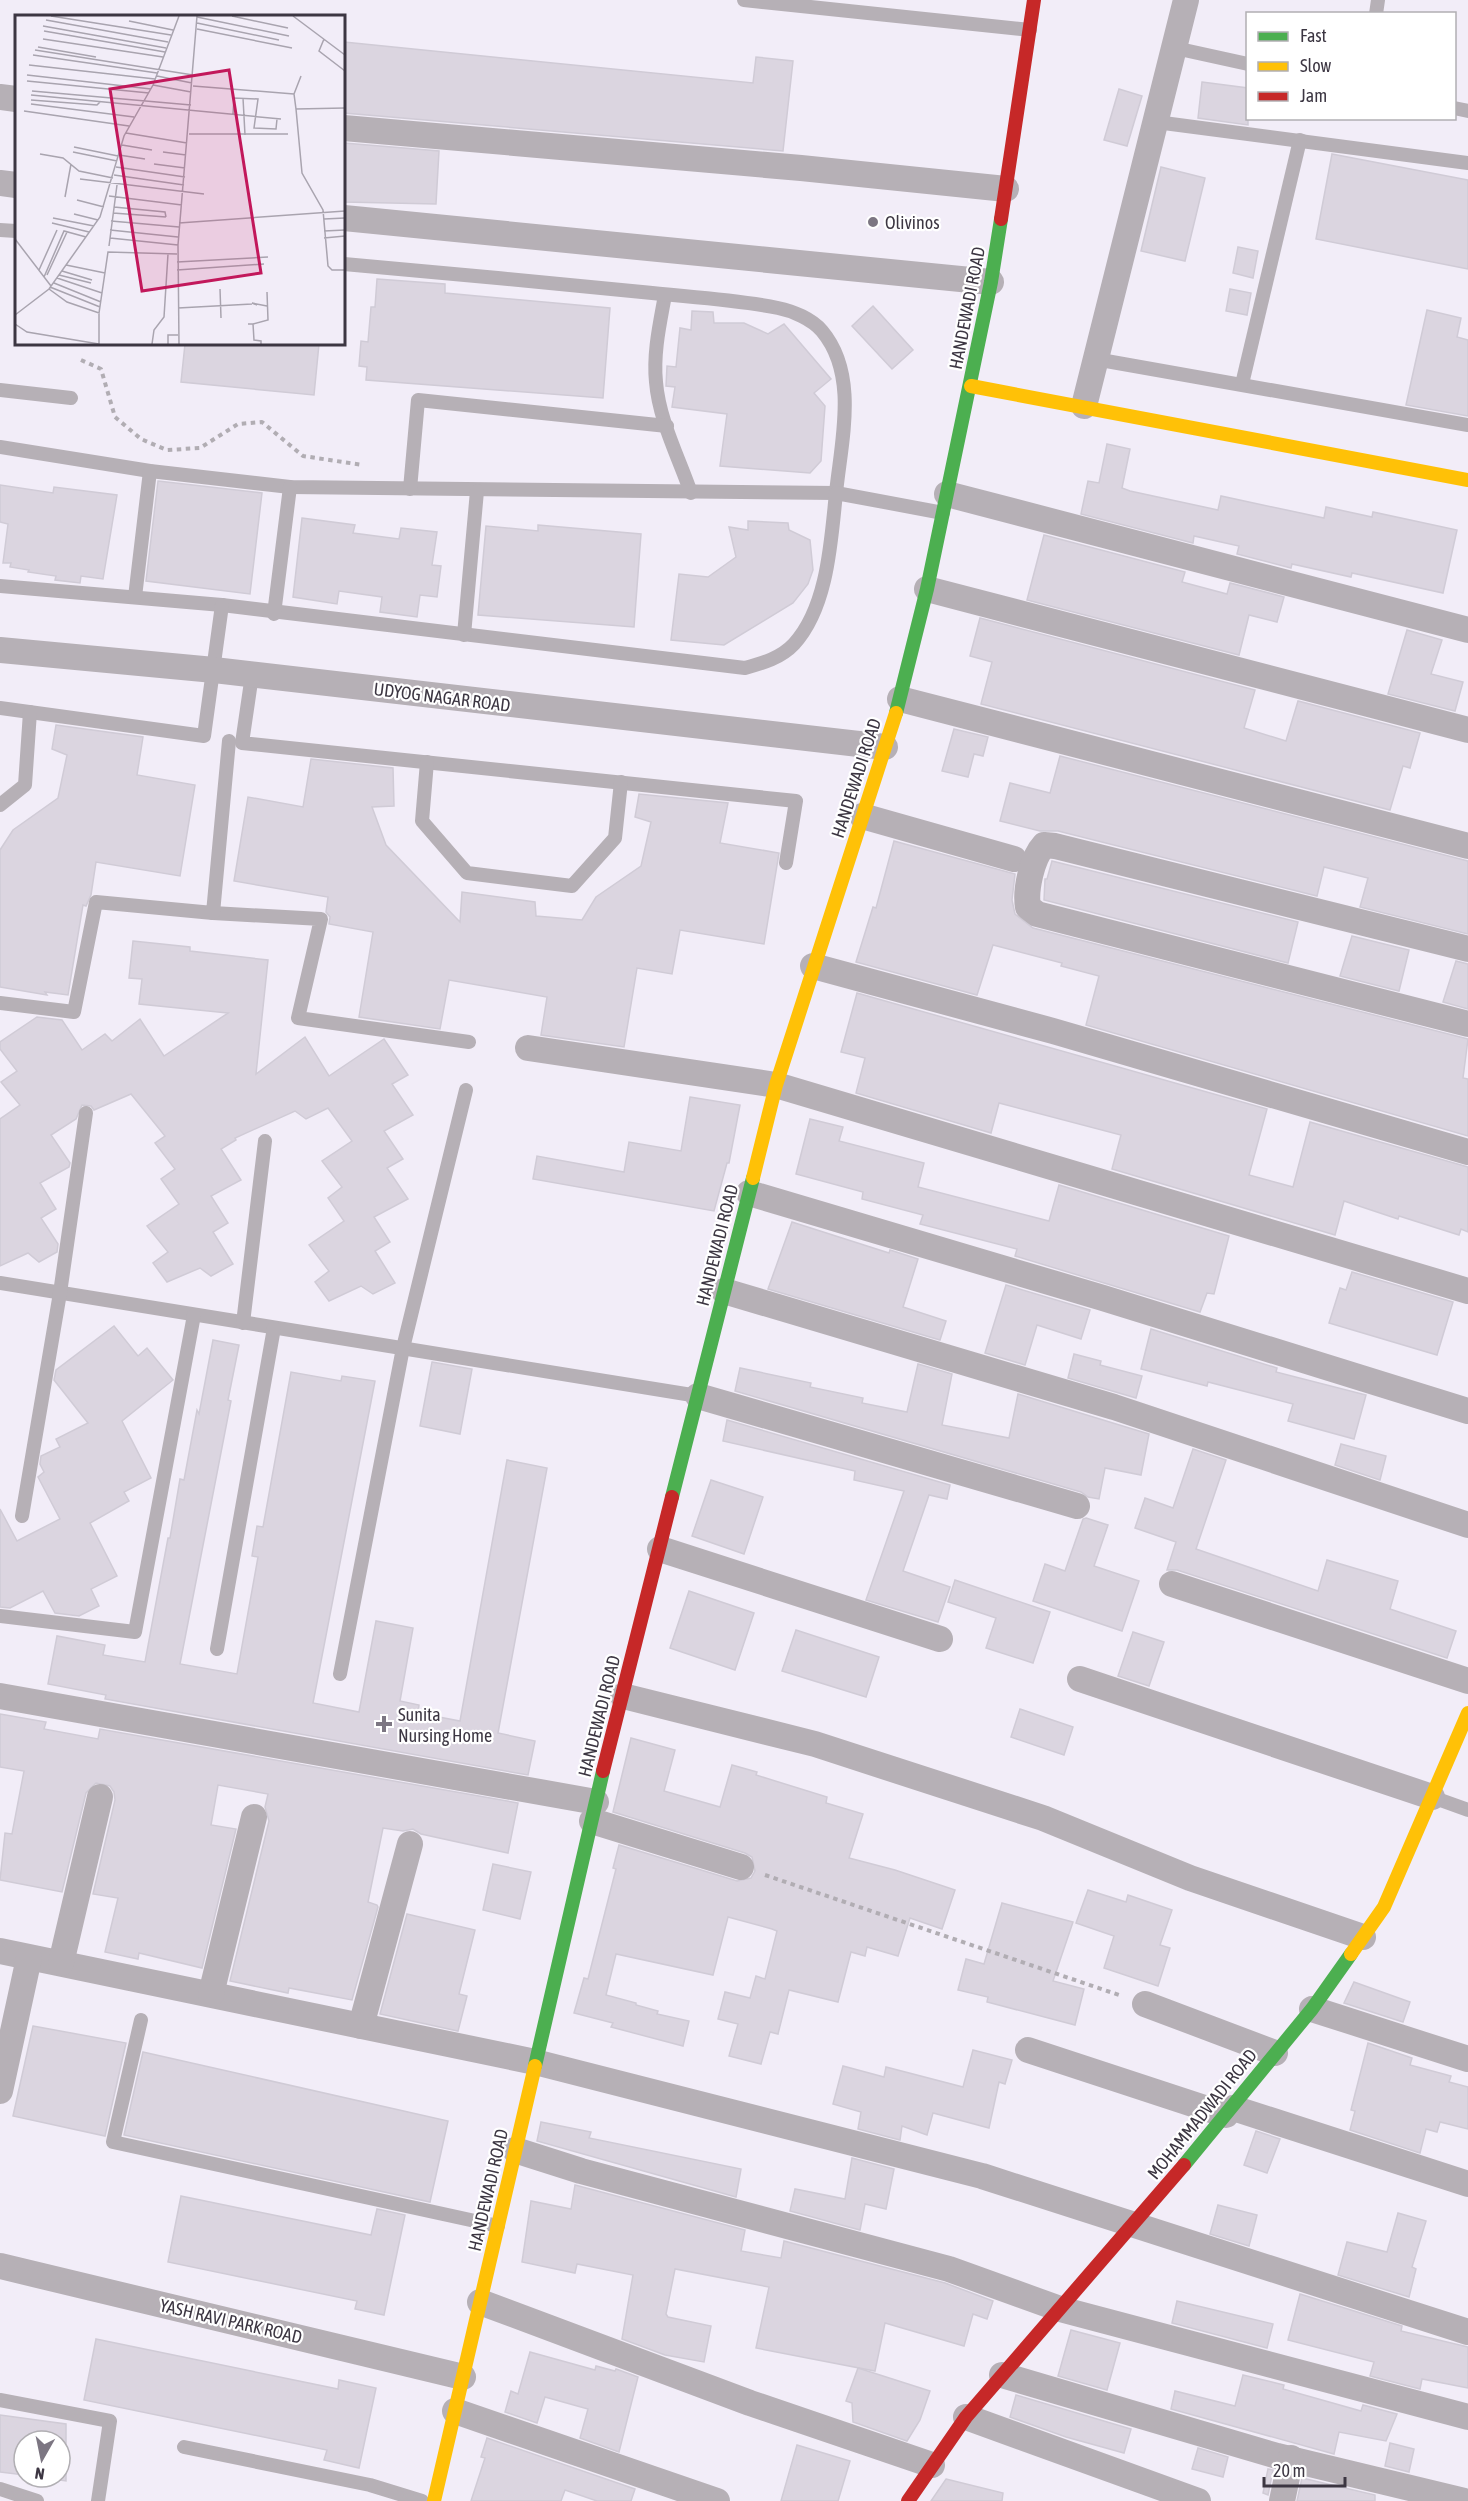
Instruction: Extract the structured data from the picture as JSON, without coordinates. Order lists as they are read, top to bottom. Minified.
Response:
{"streets":{"main road":["HANDEWADI ROAD","MOHAMMADWADI ROAD"],"street":["UDYOG NAGAR ROAD","YASH RAVI PARK ROAD"]},"crossings":[["HANDEWADI ROAD","UDYOG NAGAR ROAD"],["HANDEWADI ROAD","YASH RAVI PARK ROAD"]],"places":{"other":["Olivinos"],"health":["Sunita Nursing Home"]},"legend":["Fast","Slow","Jam"],"scale_bar":"20 m","north":"bottom"}
